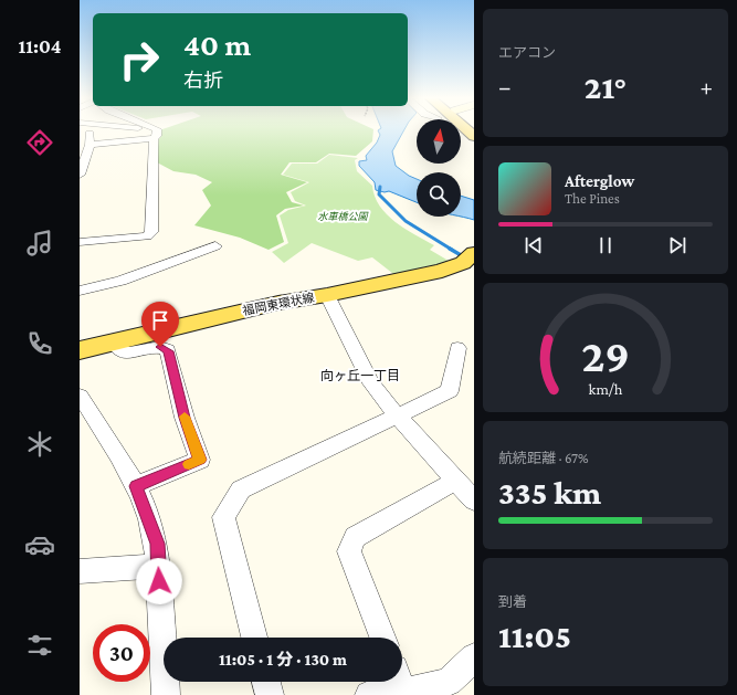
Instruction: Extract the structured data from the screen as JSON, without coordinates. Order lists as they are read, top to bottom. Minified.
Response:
{"streets":{"main road":["福岡東環状線"]},"districts":["向ヶ丘一丁目"],"parks":["水車橋公園"],"north":"top","page":{"tabs":"11:04","tile":["エアコン",["航続距離 · 67%","335 km"],["到着","11:05"]],"turn":["40 m","右折"],"heat":["−","21°","+"],"song":["Afterglow","The Pines"],"limit":"30","trip":"11:05 · 1 分 · 130 m","gauge":["29","km/h"]}}
